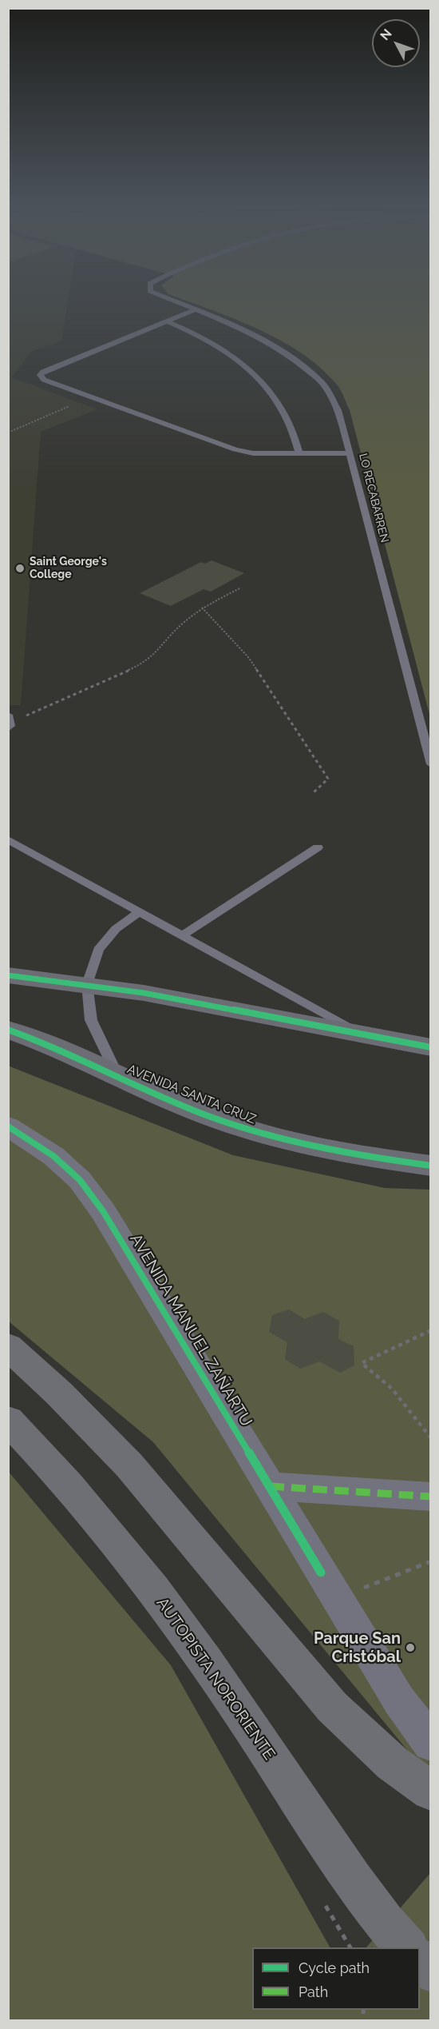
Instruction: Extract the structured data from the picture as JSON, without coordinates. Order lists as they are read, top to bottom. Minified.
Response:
{"streets":{"highway":["AUTOPISTA NORORIENTE"],"street":["AVENIDA SANTA CRUZ","AVENIDA MANUEL ZAÑARTU"],"lane":["LO RECABARREN"]},"places":["Saint George's College","Parque San Cristóbal"],"legend":["Cycle path","Path"],"north":"top left"}
